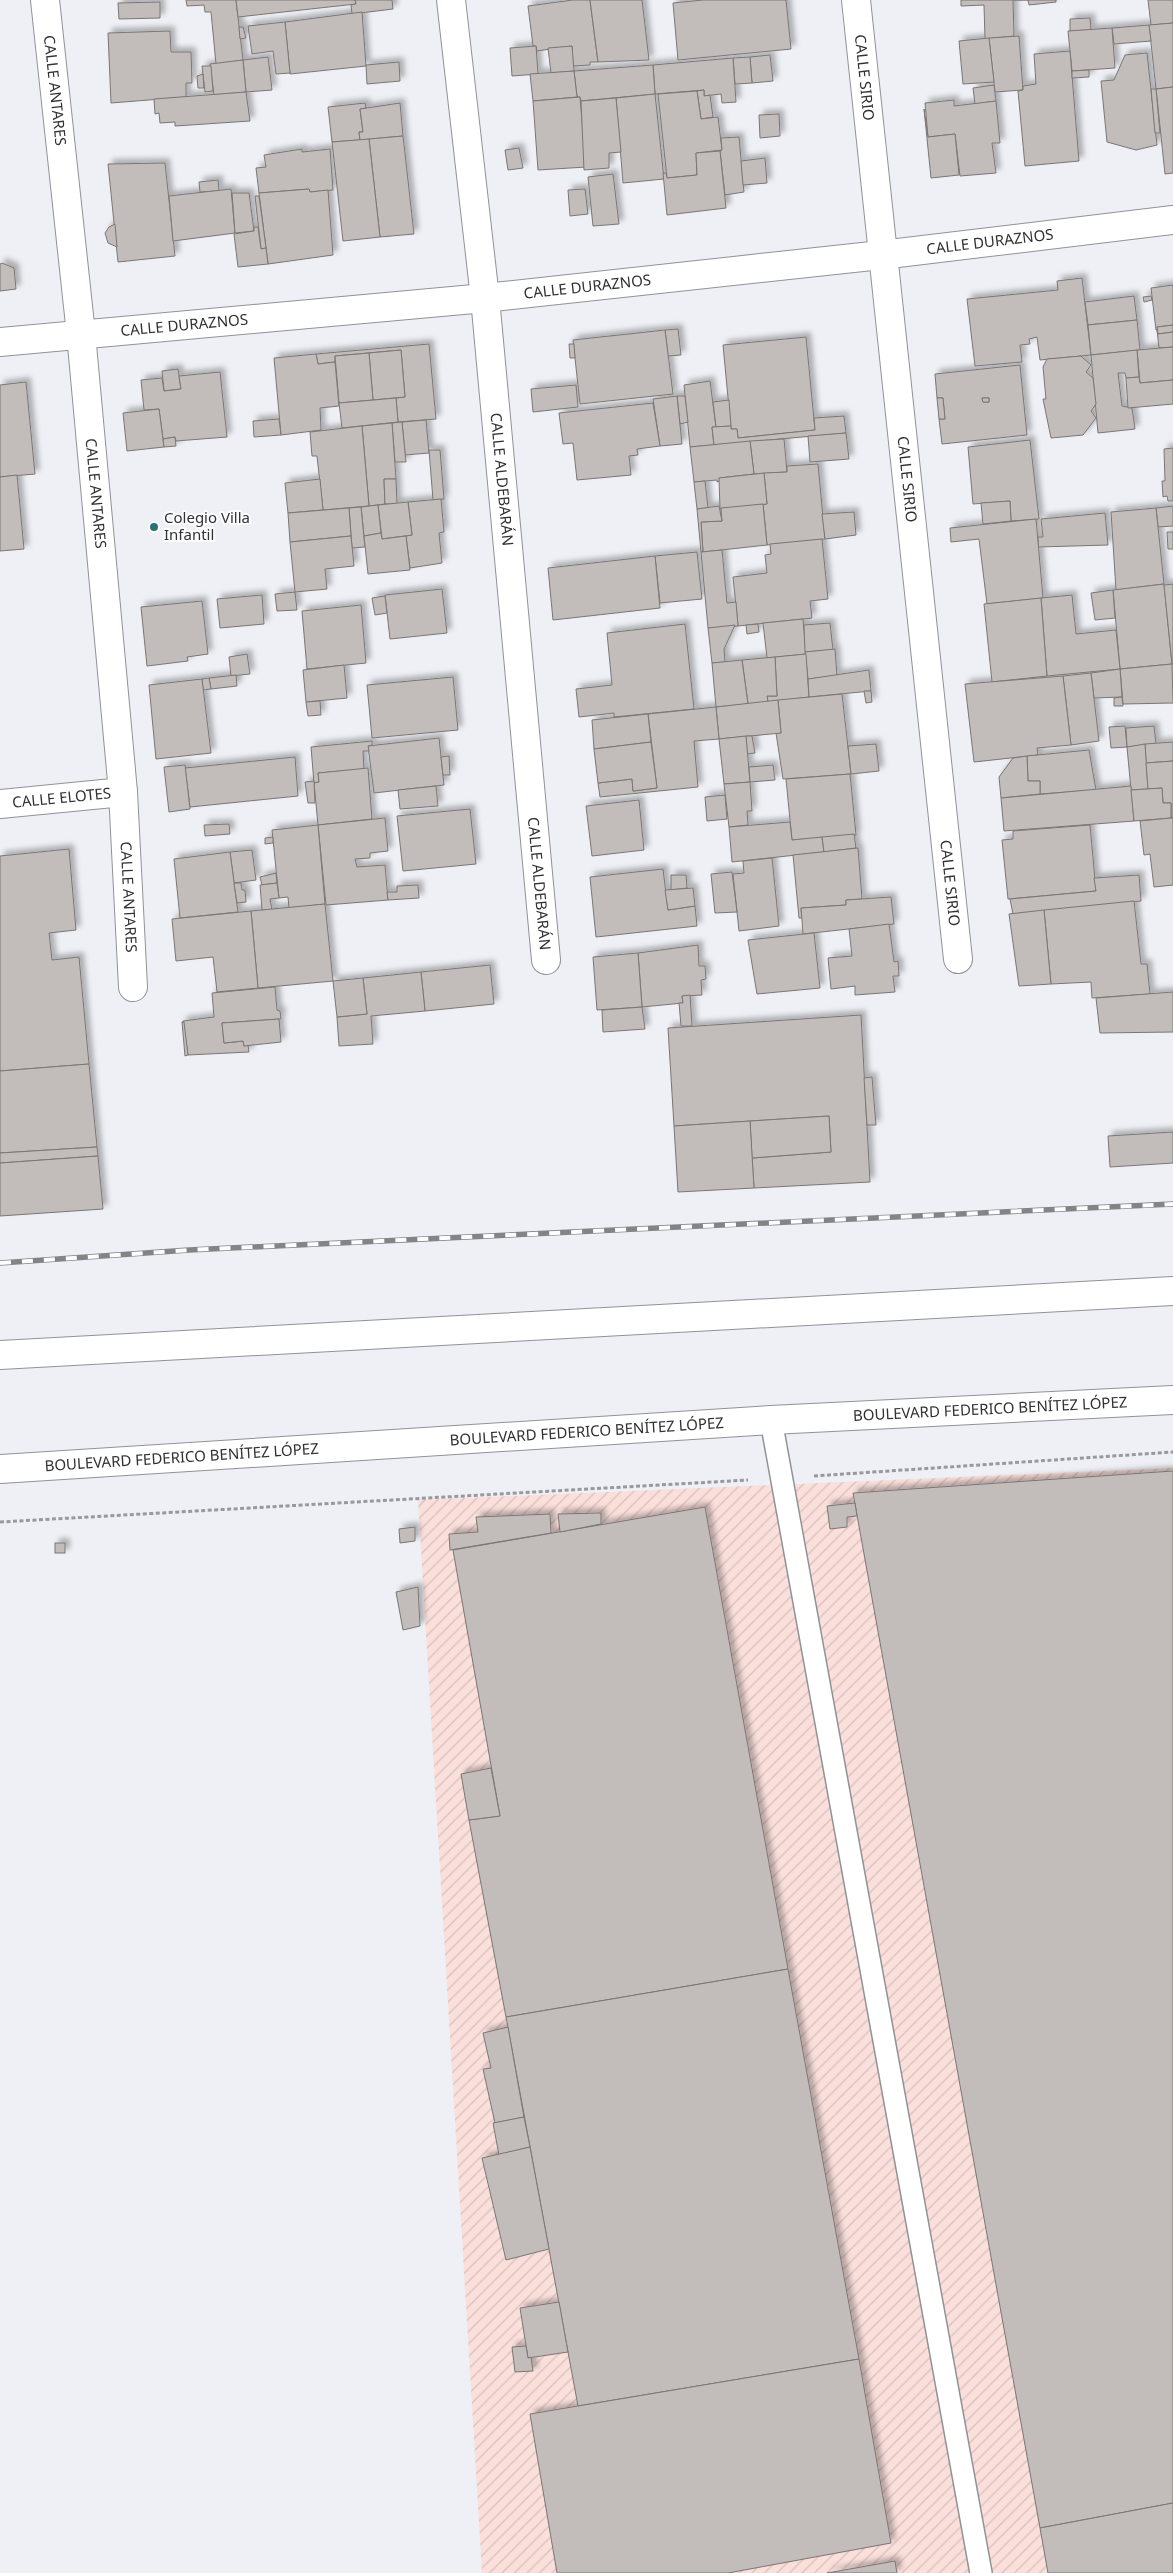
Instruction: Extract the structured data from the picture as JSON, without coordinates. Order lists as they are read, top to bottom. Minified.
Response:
{"streets":{"street":["CALLE SIRIO","CALLE ANTARES","CALLE DURAZNOS","CALLE ALDEBARÁN","CALLE ELOTES","BOULEVARD FEDERICO BENÍTEZ LÓPEZ"]},"crossings":[["CALLE SIRIO","CALLE DURAZNOS"],["CALLE ANTARES","CALLE DURAZNOS"],["CALLE ANTARES","CALLE ELOTES"],["CALLE DURAZNOS","CALLE ALDEBARÁN"]],"places":["Colegio Villa Infantil"]}
